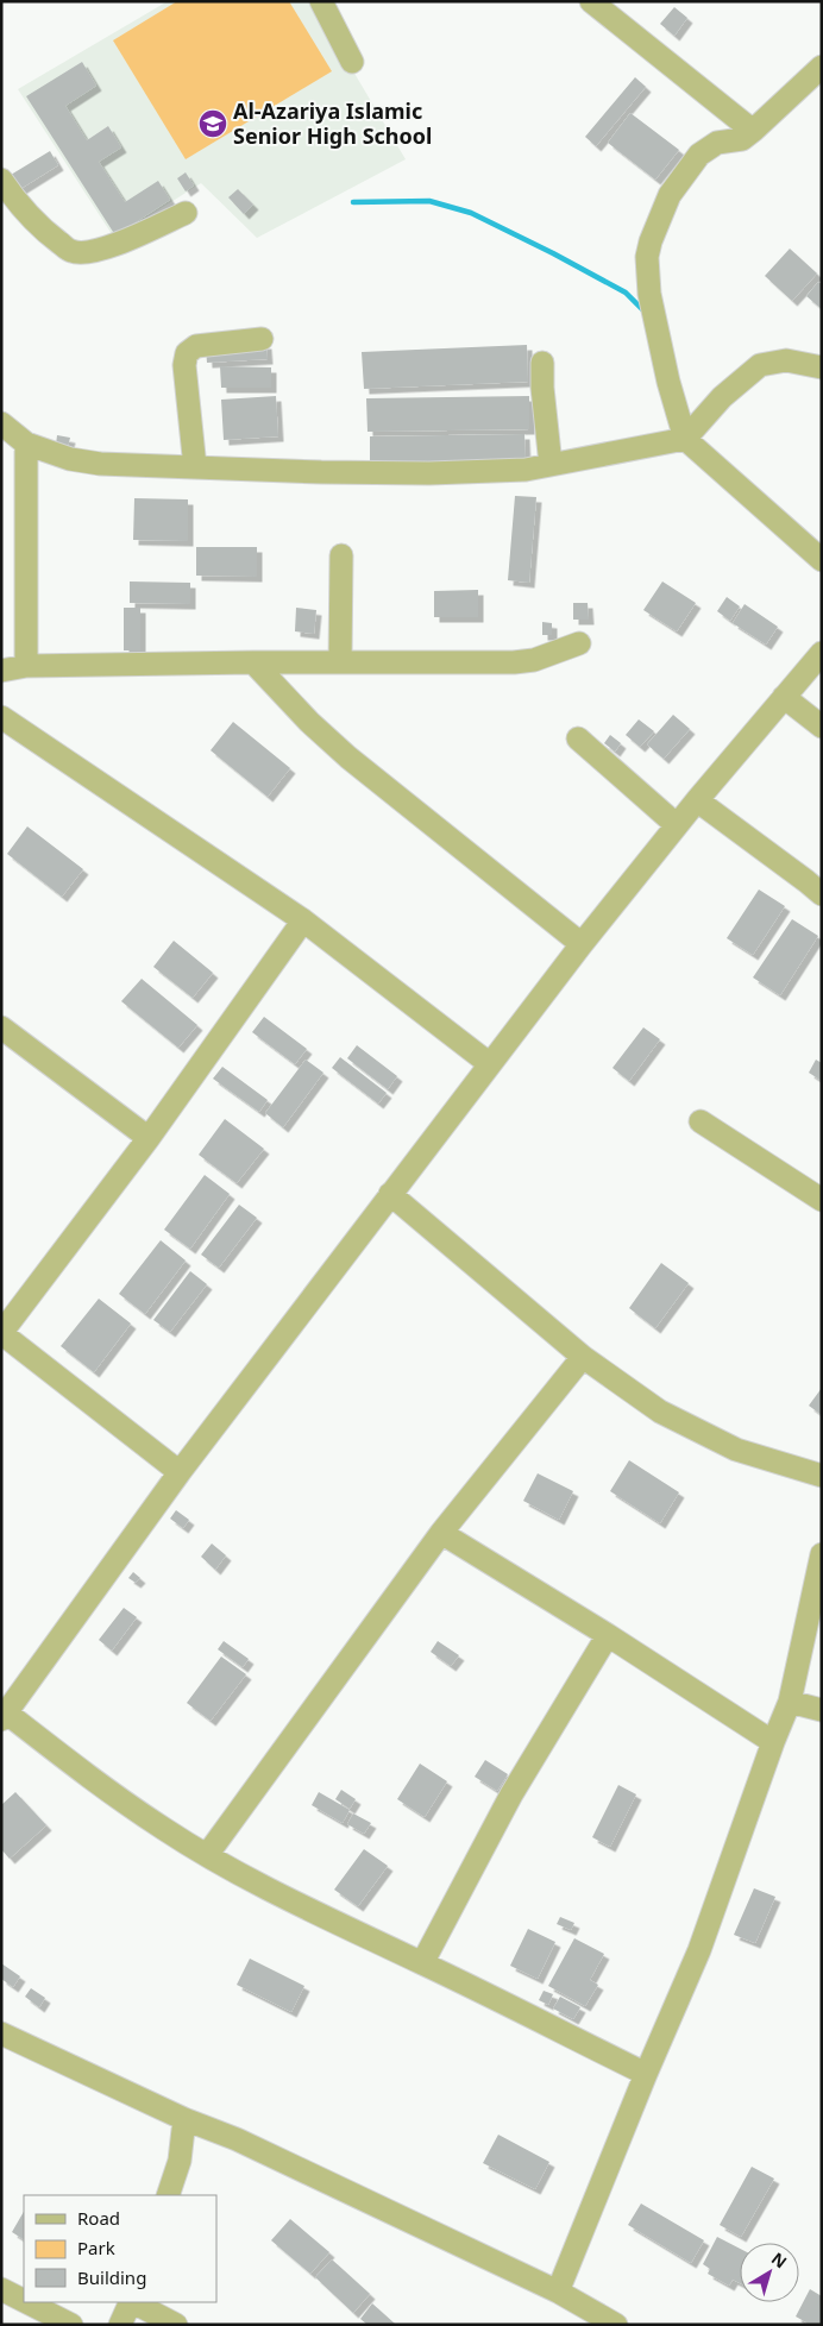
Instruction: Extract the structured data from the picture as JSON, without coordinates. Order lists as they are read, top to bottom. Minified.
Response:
{"places":{"school or university":["Al-Azariya Islamic Senior High School"]},"legend":["Road","Park","Building"],"north":"top right"}
